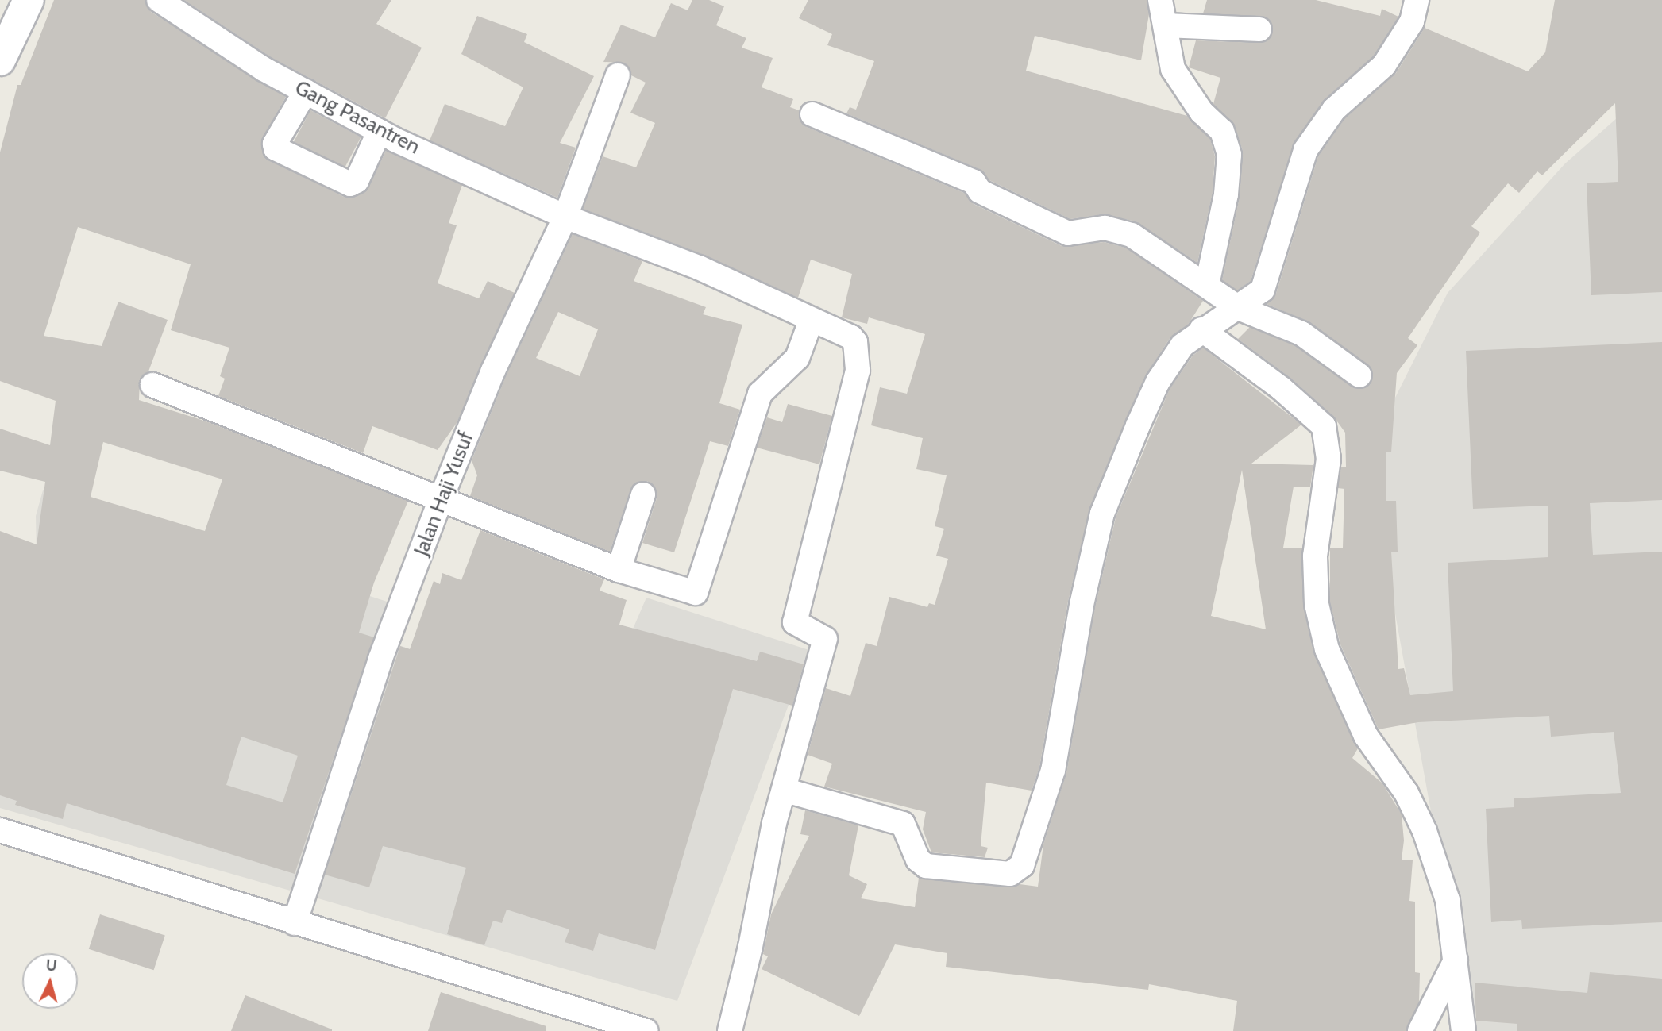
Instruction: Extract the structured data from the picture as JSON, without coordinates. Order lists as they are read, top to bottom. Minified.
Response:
{"streets":{"street":["Gang Pasantren","Jalan Haji Yusuf"]},"crossings":[["Gang Pasantren","Jalan Haji Yusuf"]],"north":"top"}
